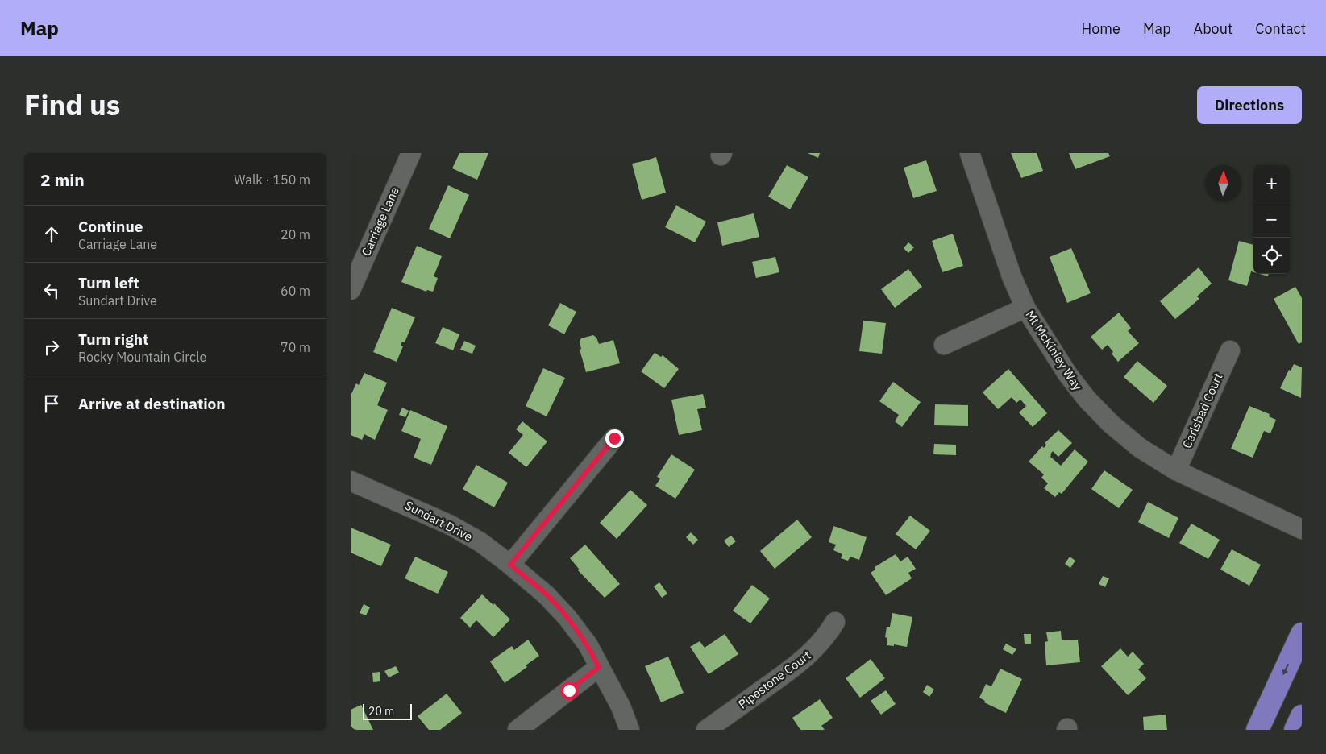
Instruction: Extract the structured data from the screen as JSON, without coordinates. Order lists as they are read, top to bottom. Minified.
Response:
{"streets":{"street":["Carriage Lane","Mt McKinley Way","Carlsbad Court","Sundart Drive","Pipestone Court"]},"crossings":[["Mt McKinley Way","Carlsbad Court"]],"scale_bar":"20 m","north":"top","page":{"header":"Map","nav":["Home","Map","About","Contact"],"title":"Find us","buttons":"Directions","heading":["2 min","Walk · 150 m"],"map_buttons":["+","−"],"list":[["Continue","Carriage Lane","20 m"],["Turn left","Sundart Drive","60 m"],["Turn right","Rocky Mountain Circle","70 m"],"Arrive at destination"],"scale":"20 m"}}
